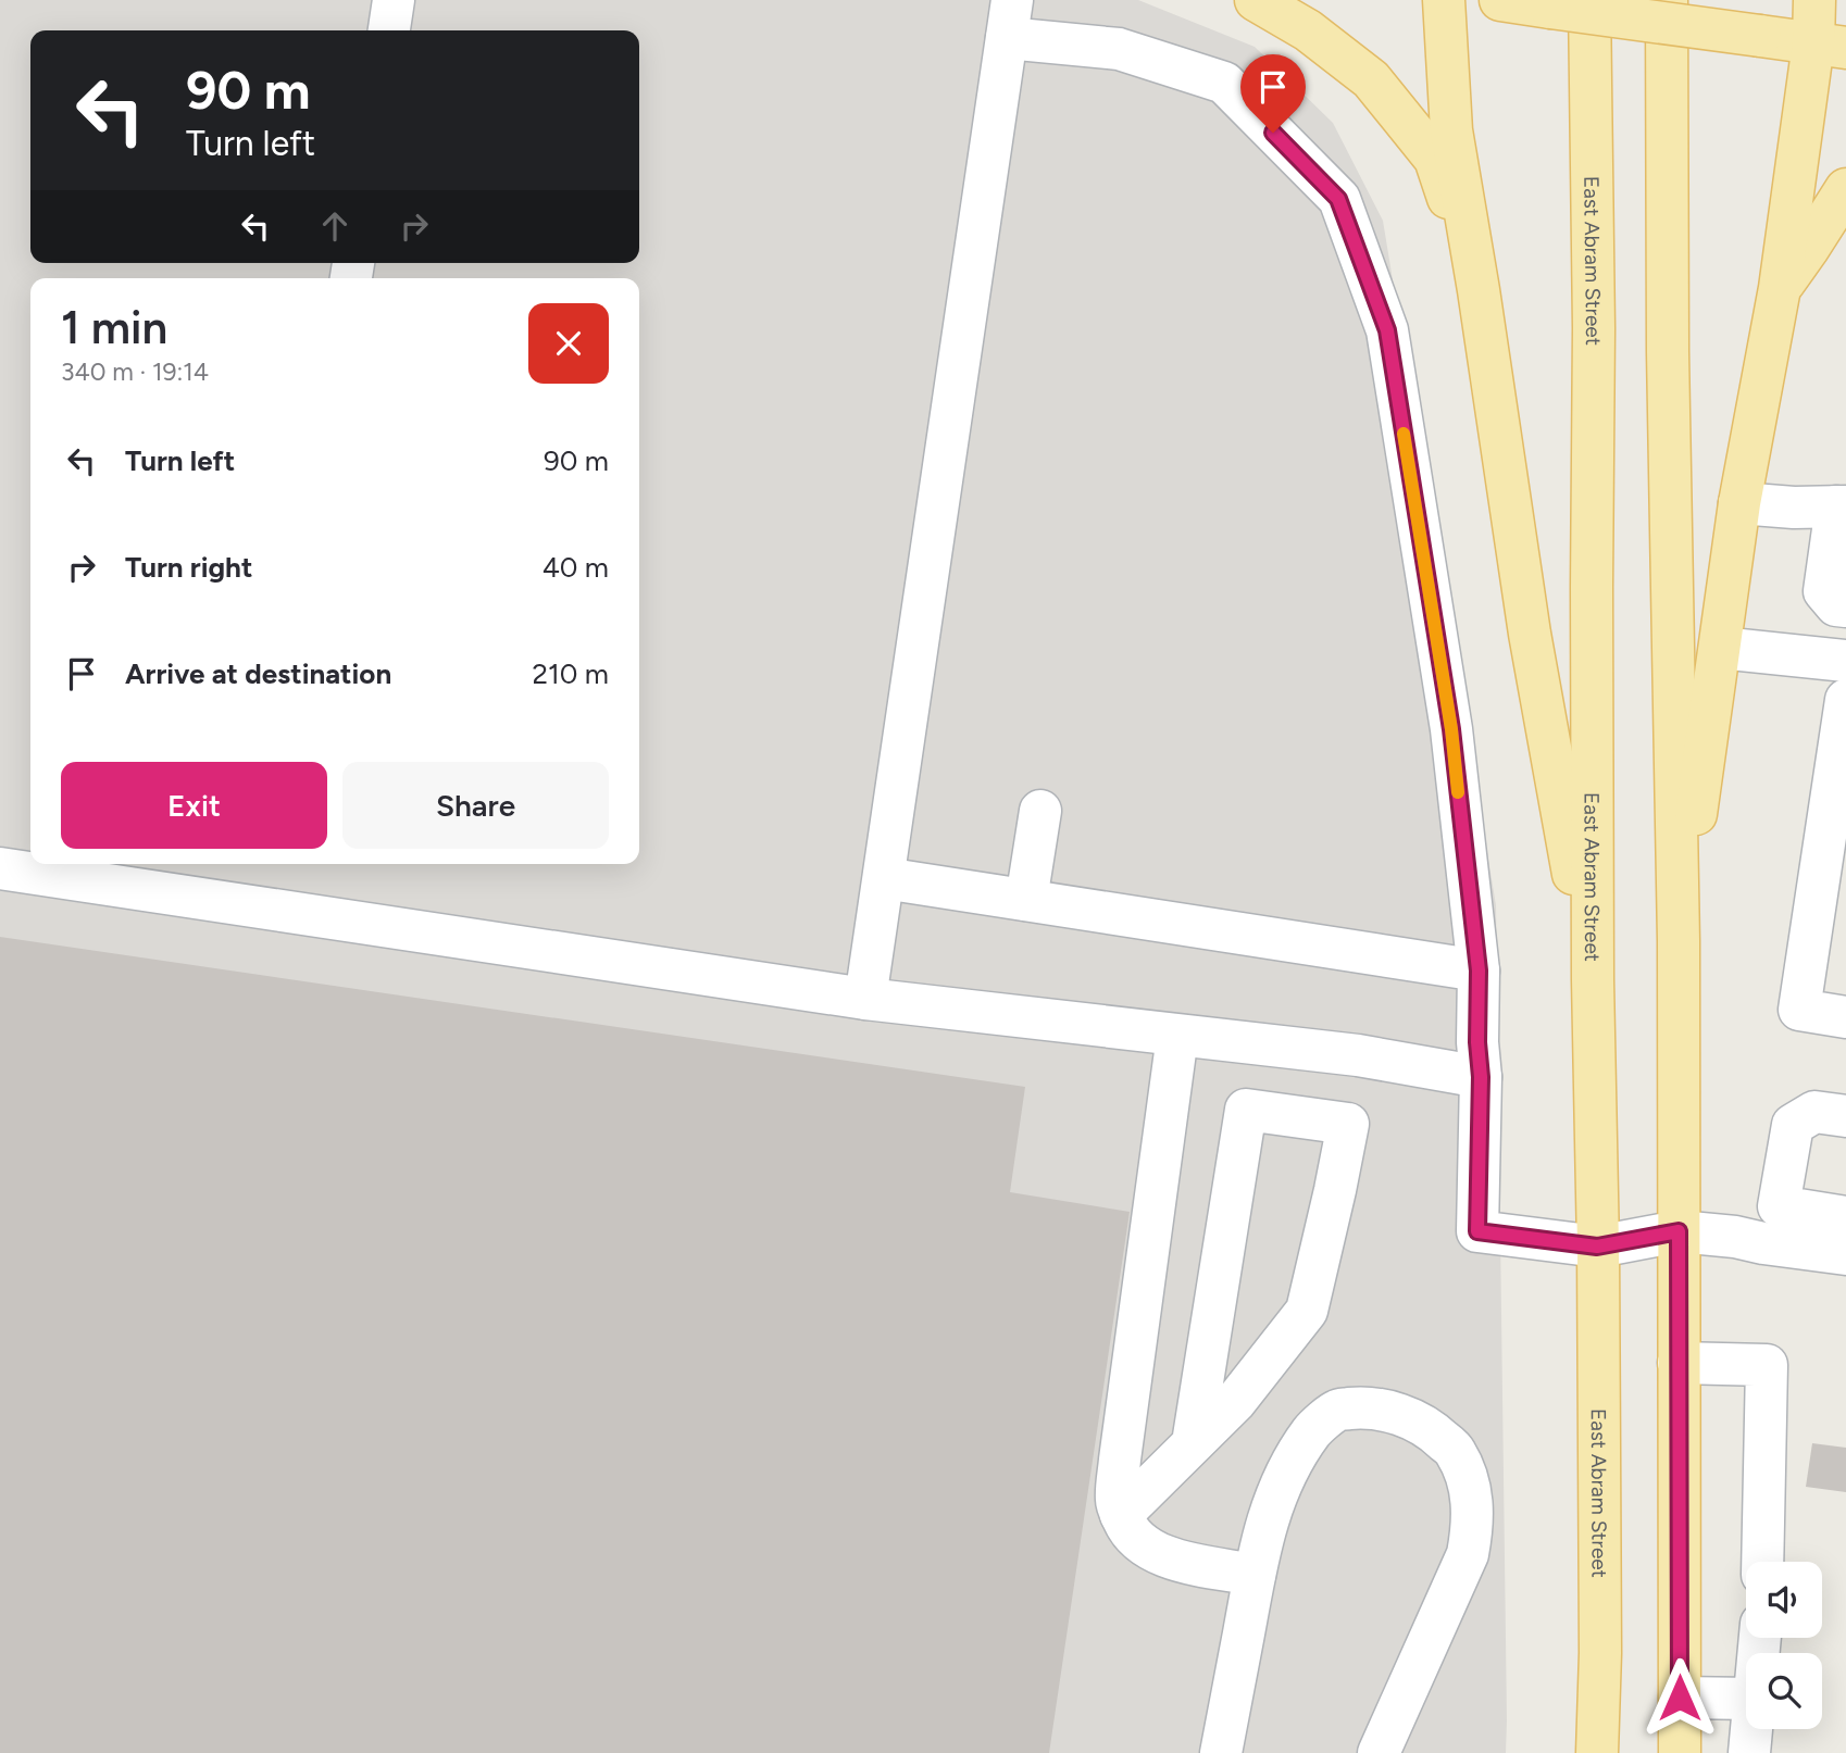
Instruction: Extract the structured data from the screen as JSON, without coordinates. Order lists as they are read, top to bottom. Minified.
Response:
{"streets":{"main road":["East Abram Street"]},"page":{"turn":["90 m","Turn left"],"heading":["1 min","340 m · 19:14"],"list":[{"name":"Turn left","value":"90 m"},{"name":"Turn right","value":"40 m"},{"name":"Arrive at destination","value":"210 m"}],"buttons":["Exit","Share"]}}
